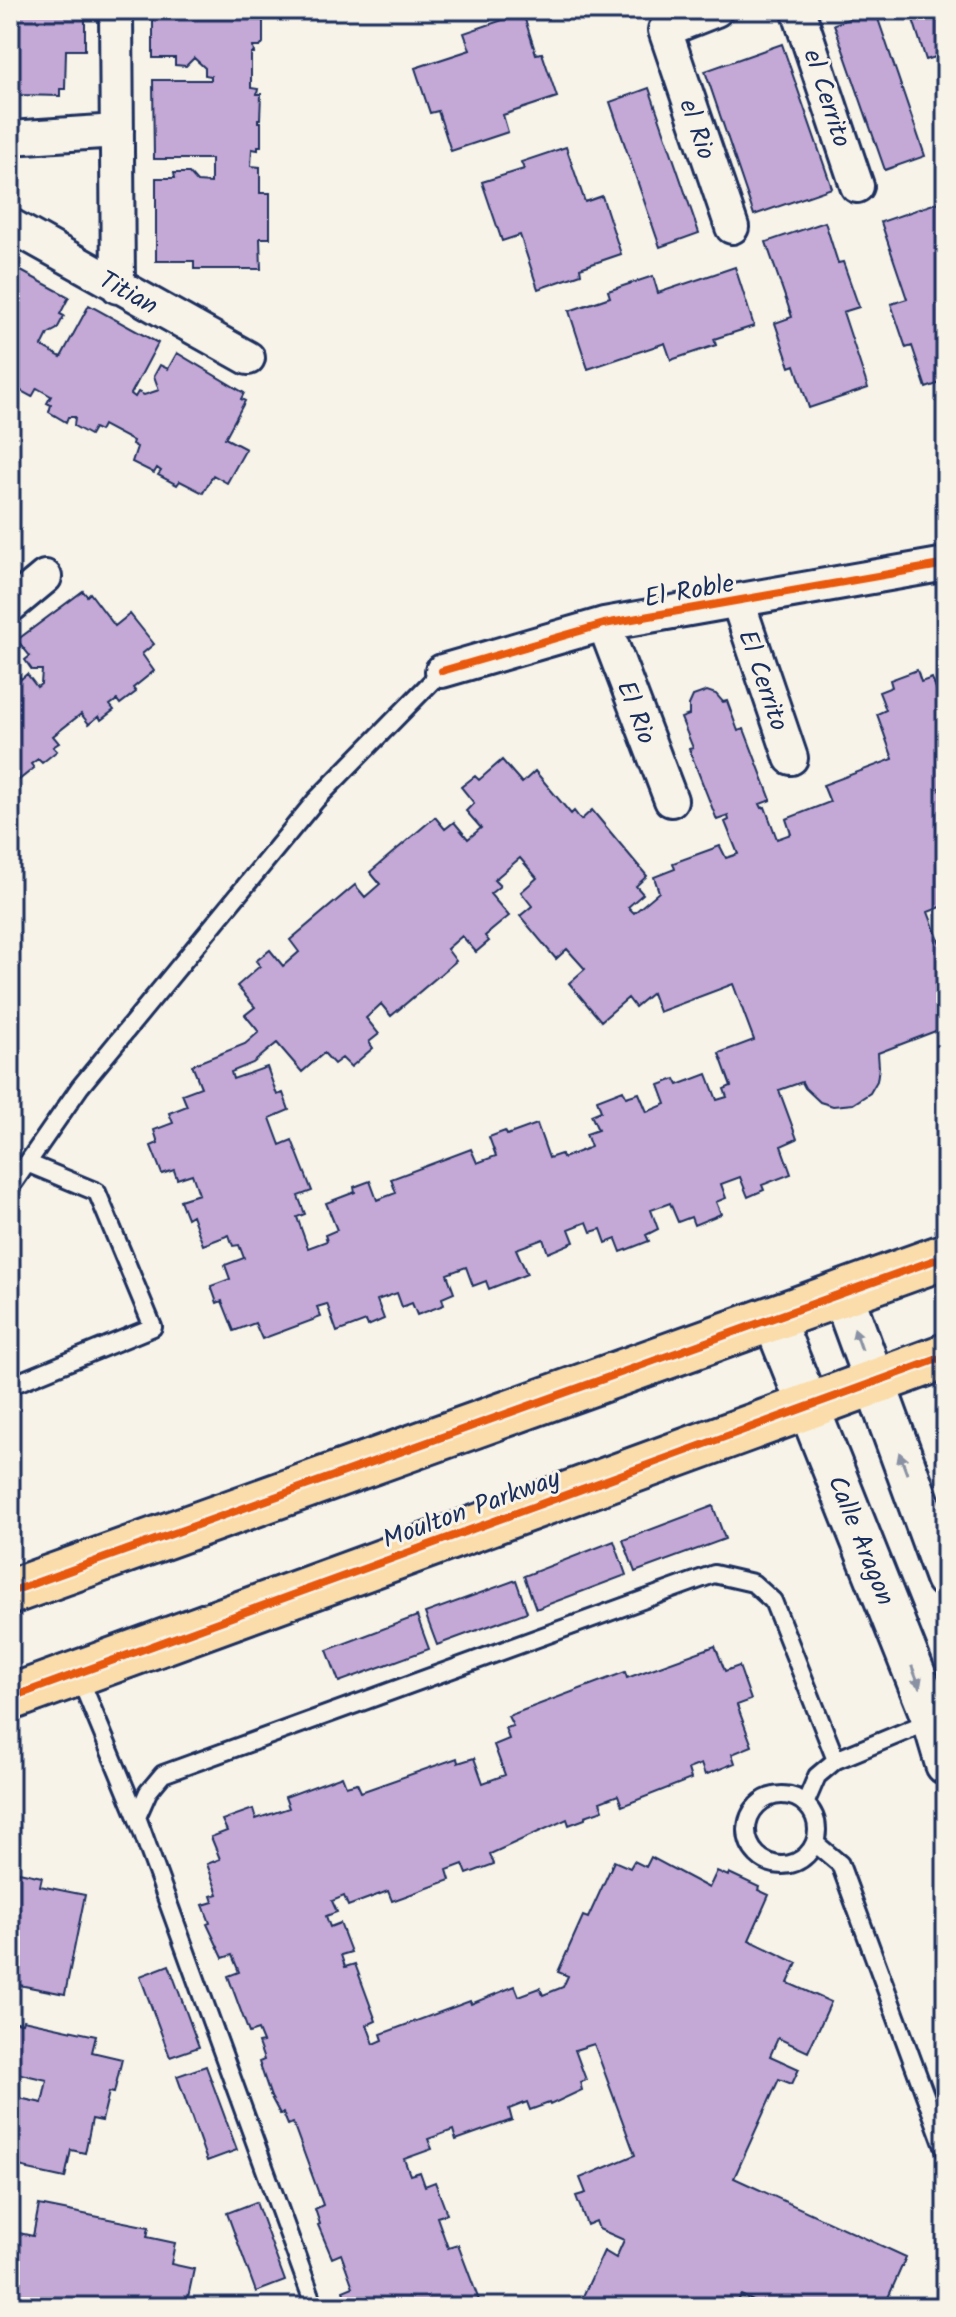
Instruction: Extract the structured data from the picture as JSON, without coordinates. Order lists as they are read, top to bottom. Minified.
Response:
{"streets":{"main road":["Moulton Parkway"],"street":["el Cerrito","el Rio","Titian","El Roble","El Cerrito","El Rio","Calle Aragon"]},"crossings":[["El Roble","El Cerrito"],["El Roble","El Rio"],["Moulton Parkway","Calle Aragon"]]}
